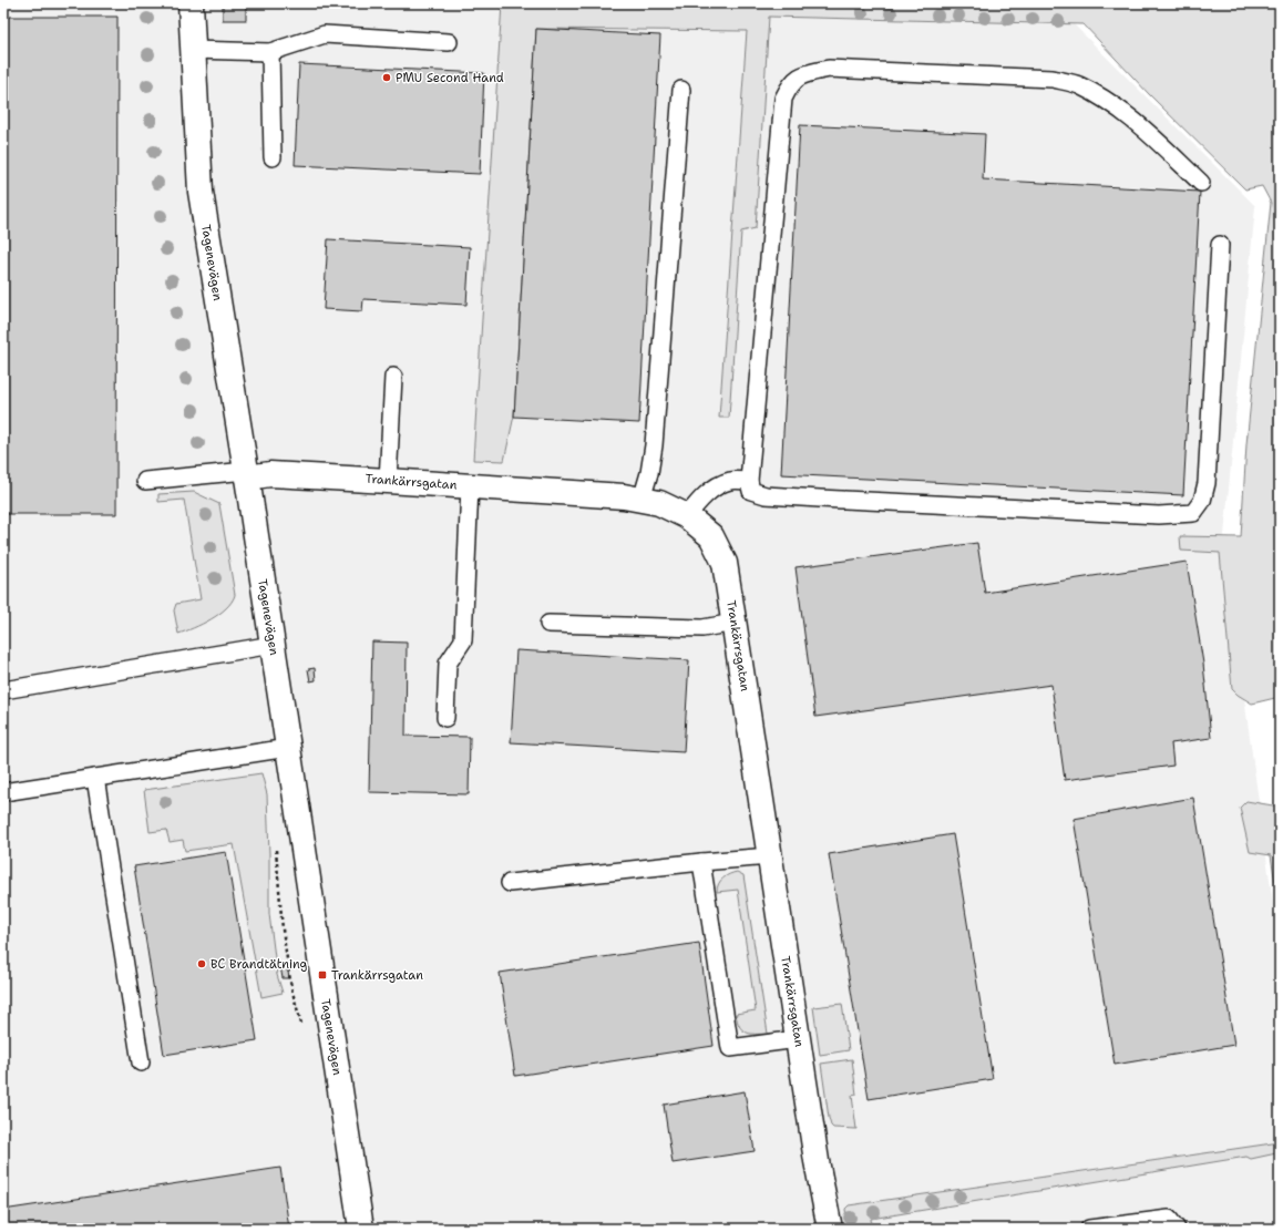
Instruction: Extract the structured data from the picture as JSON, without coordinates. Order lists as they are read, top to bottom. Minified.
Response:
{"streets":{"street":["Tagenevägen","Trankärrsgatan"]},"crossings":[["Tagenevägen","Trankärrsgatan"]],"places":{"other":["PMU Second Hand","BC Brandtätning"],"transit":["Trankärrsgatan"]}}
